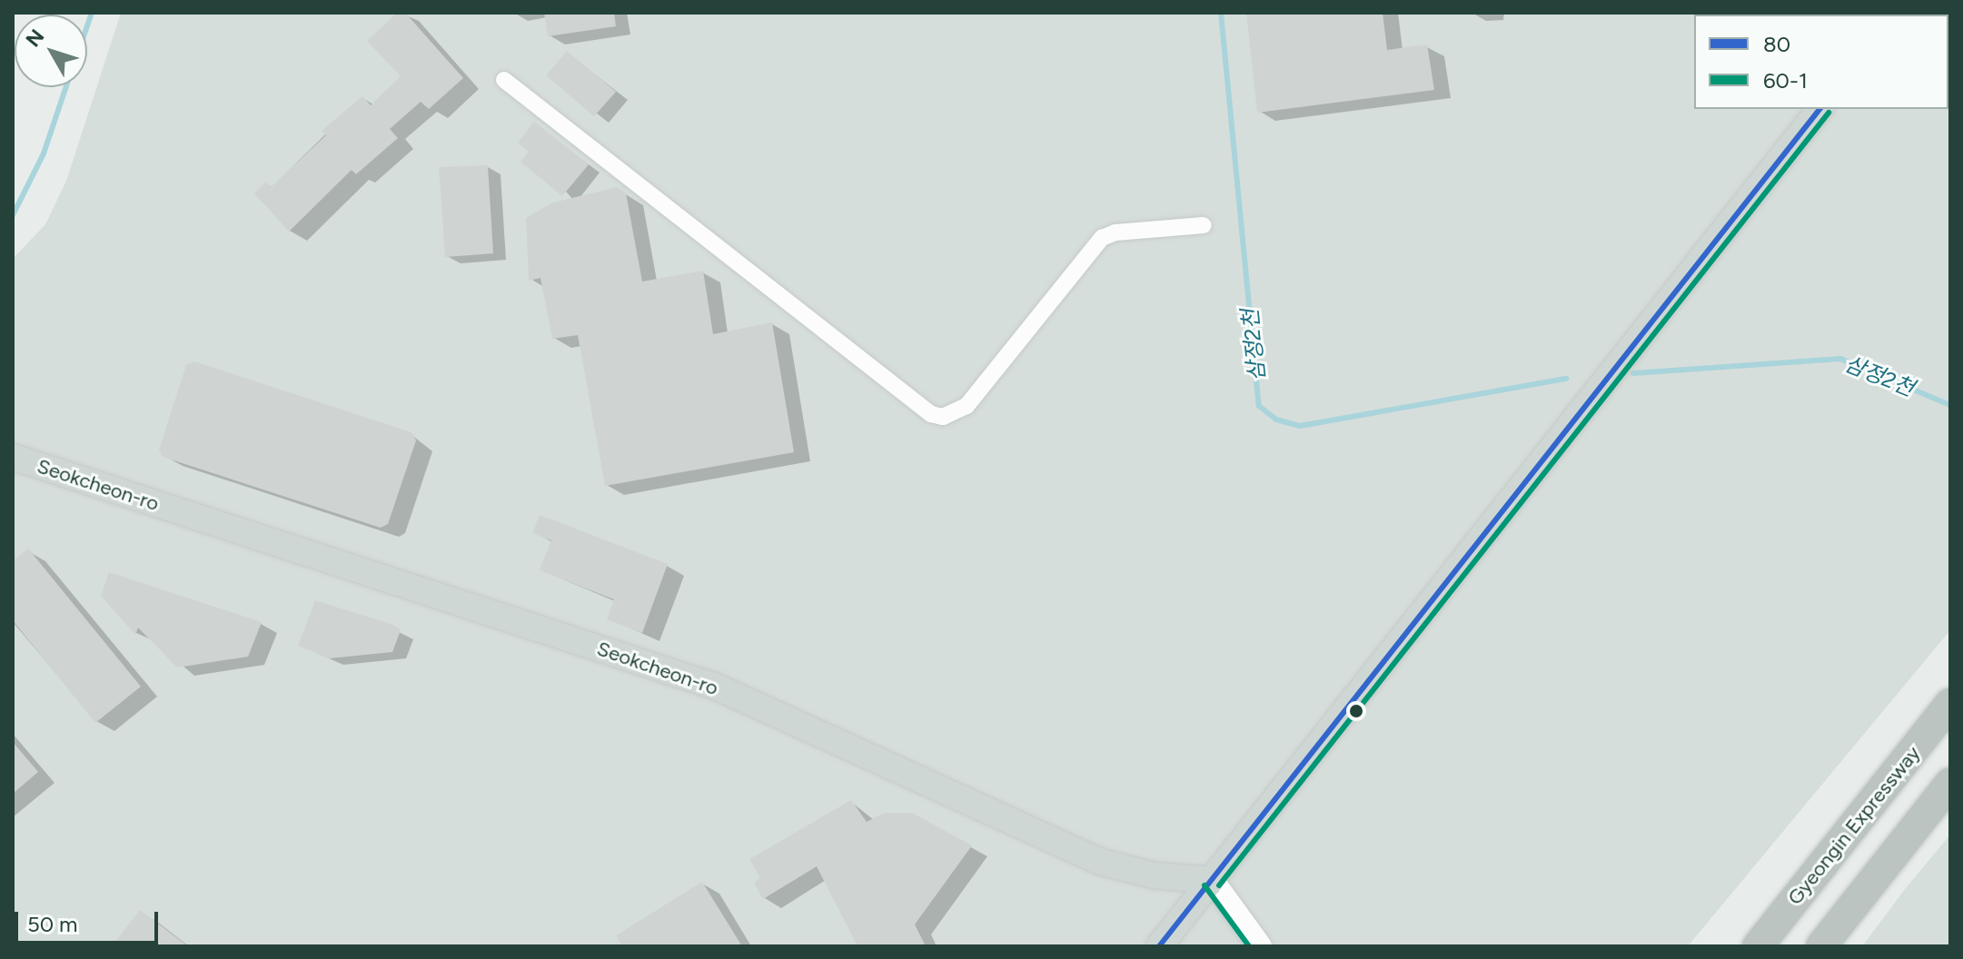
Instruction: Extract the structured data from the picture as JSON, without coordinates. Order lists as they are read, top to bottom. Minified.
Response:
{"streets":{"highway":["Gyeongin Expressway"],"main road":["Seokcheon-ro"]},"water":["삼정2천"],"lines":["transit line 80","transit line 60-1"],"legend":["80","60-1"],"scale_bar":"50 m","north":"top left"}
